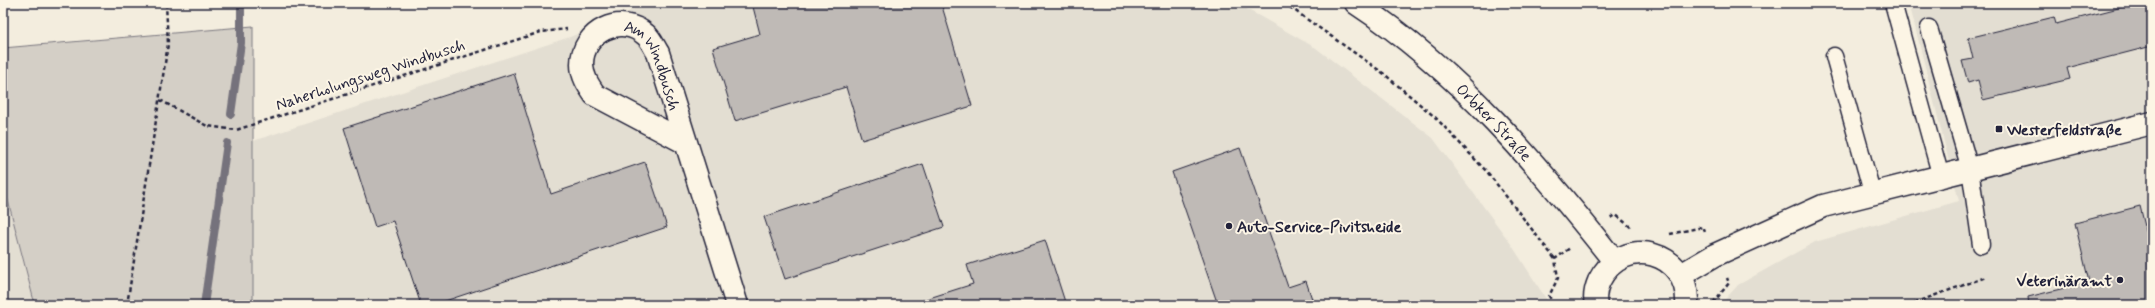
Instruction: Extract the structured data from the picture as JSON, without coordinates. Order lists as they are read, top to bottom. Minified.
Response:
{"streets":{"street":["Am Windbusch","Orbker Straße"],"path":["Naherholungsweg Windbusch"]},"crossings":[["Am Windbusch","Naherholungsweg Windbusch"]],"places":{"transit":["Westerfeldstraße"],"other":["Auto-Service-Pivitsheide","Veterinäramt"]}}
